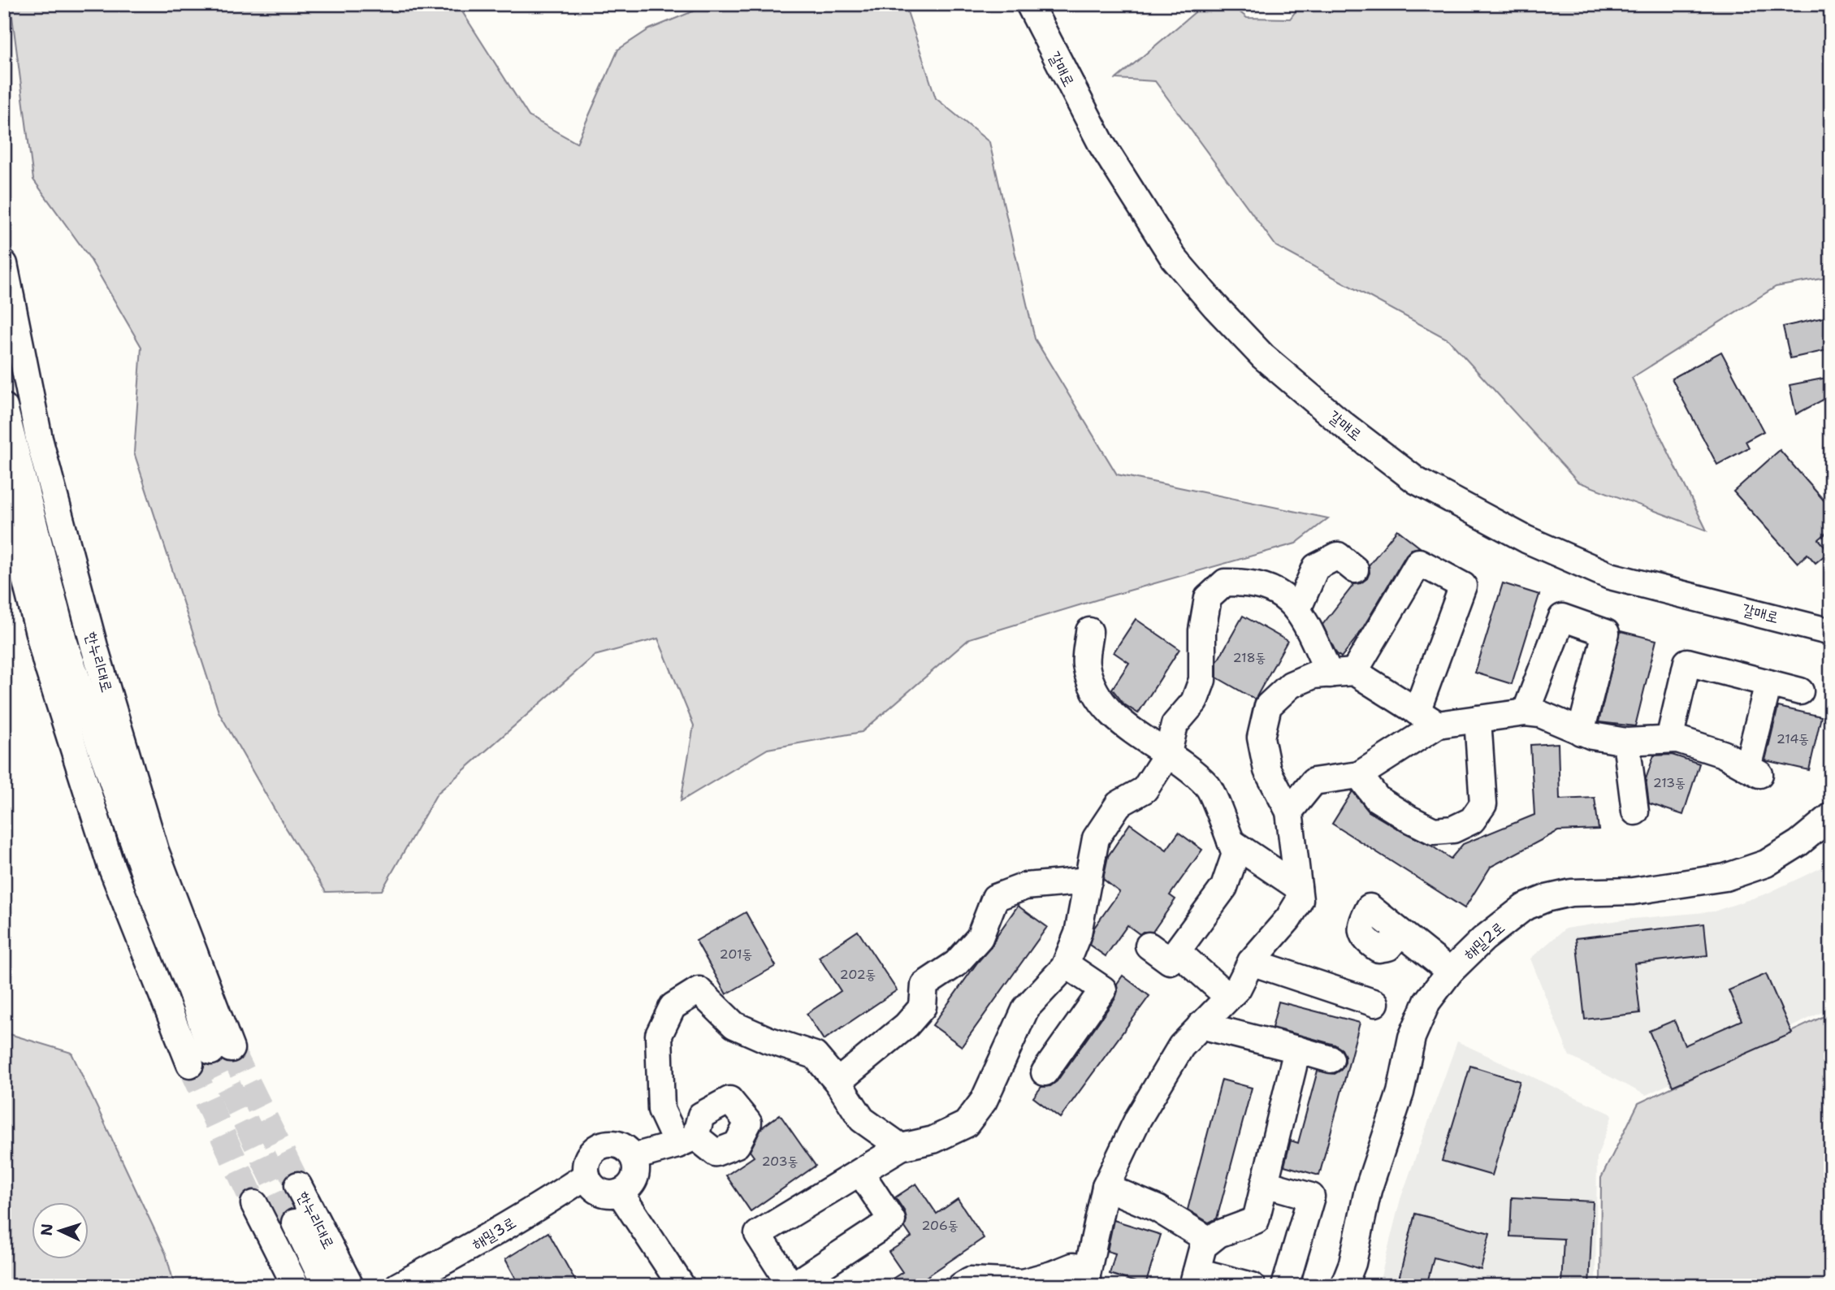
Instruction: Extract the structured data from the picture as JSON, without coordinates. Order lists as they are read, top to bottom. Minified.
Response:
{"streets":{"street":["갈매로","한누리대로","해밀2로","해밀3로"]},"house_numbers":["218동","214동","213동","201동","202동","203동","206동"],"north":"left"}
